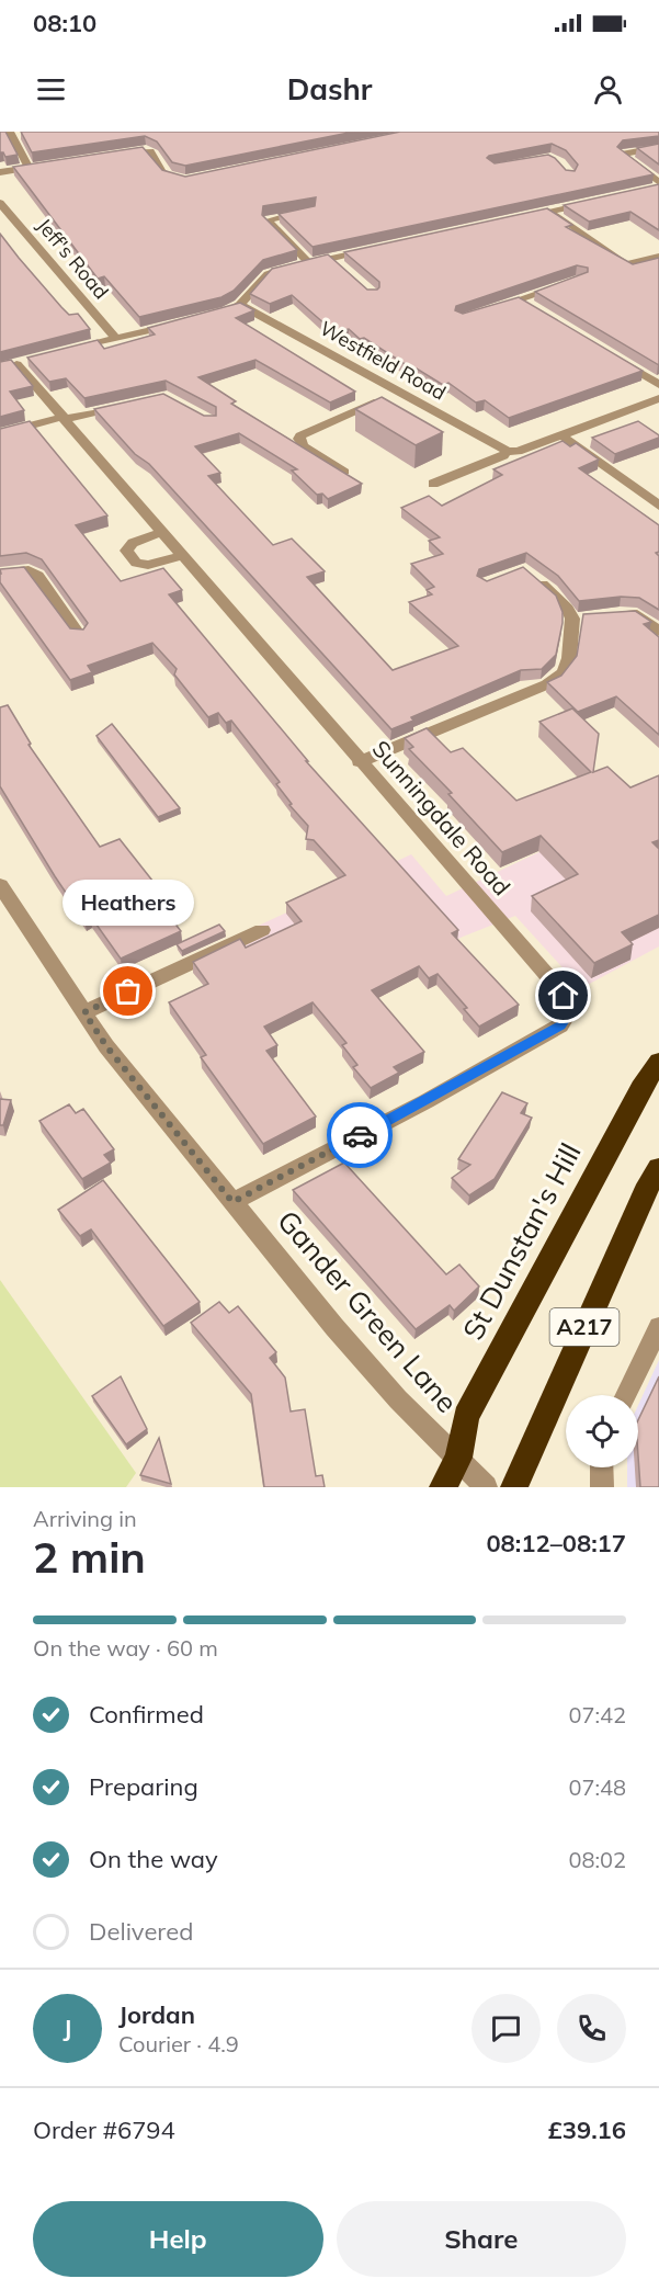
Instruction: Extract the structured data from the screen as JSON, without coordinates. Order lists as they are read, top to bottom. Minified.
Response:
{"streets":{"highway":["St Dunstan's Hill","A217"],"street":["Jeff's Road","Westfield Road","Sunningdale Road","Gander Green Lane"]},"crossings":[["Sunningdale Road","Gander Green Lane"],["St Dunstan's Hill","Gander Green Lane"],["St Dunstan's Hill","A217"],["Gander Green Lane","A217"]],"places":["Heathers"],"page":{"status":"08:10","header":"Dashr","bubble":"Heathers","heading":["2 min","Arriving in","08:12–08:17"],"panel":["Jordan","Courier · 4.9","Order #6794","£39.16"],"bar":"On the way · 60 m","list":[["Confirmed","07:42"],["Preparing","07:48"],["On the way","08:02"],"Delivered"],"round":"J","buttons":["Help","Share"]}}
